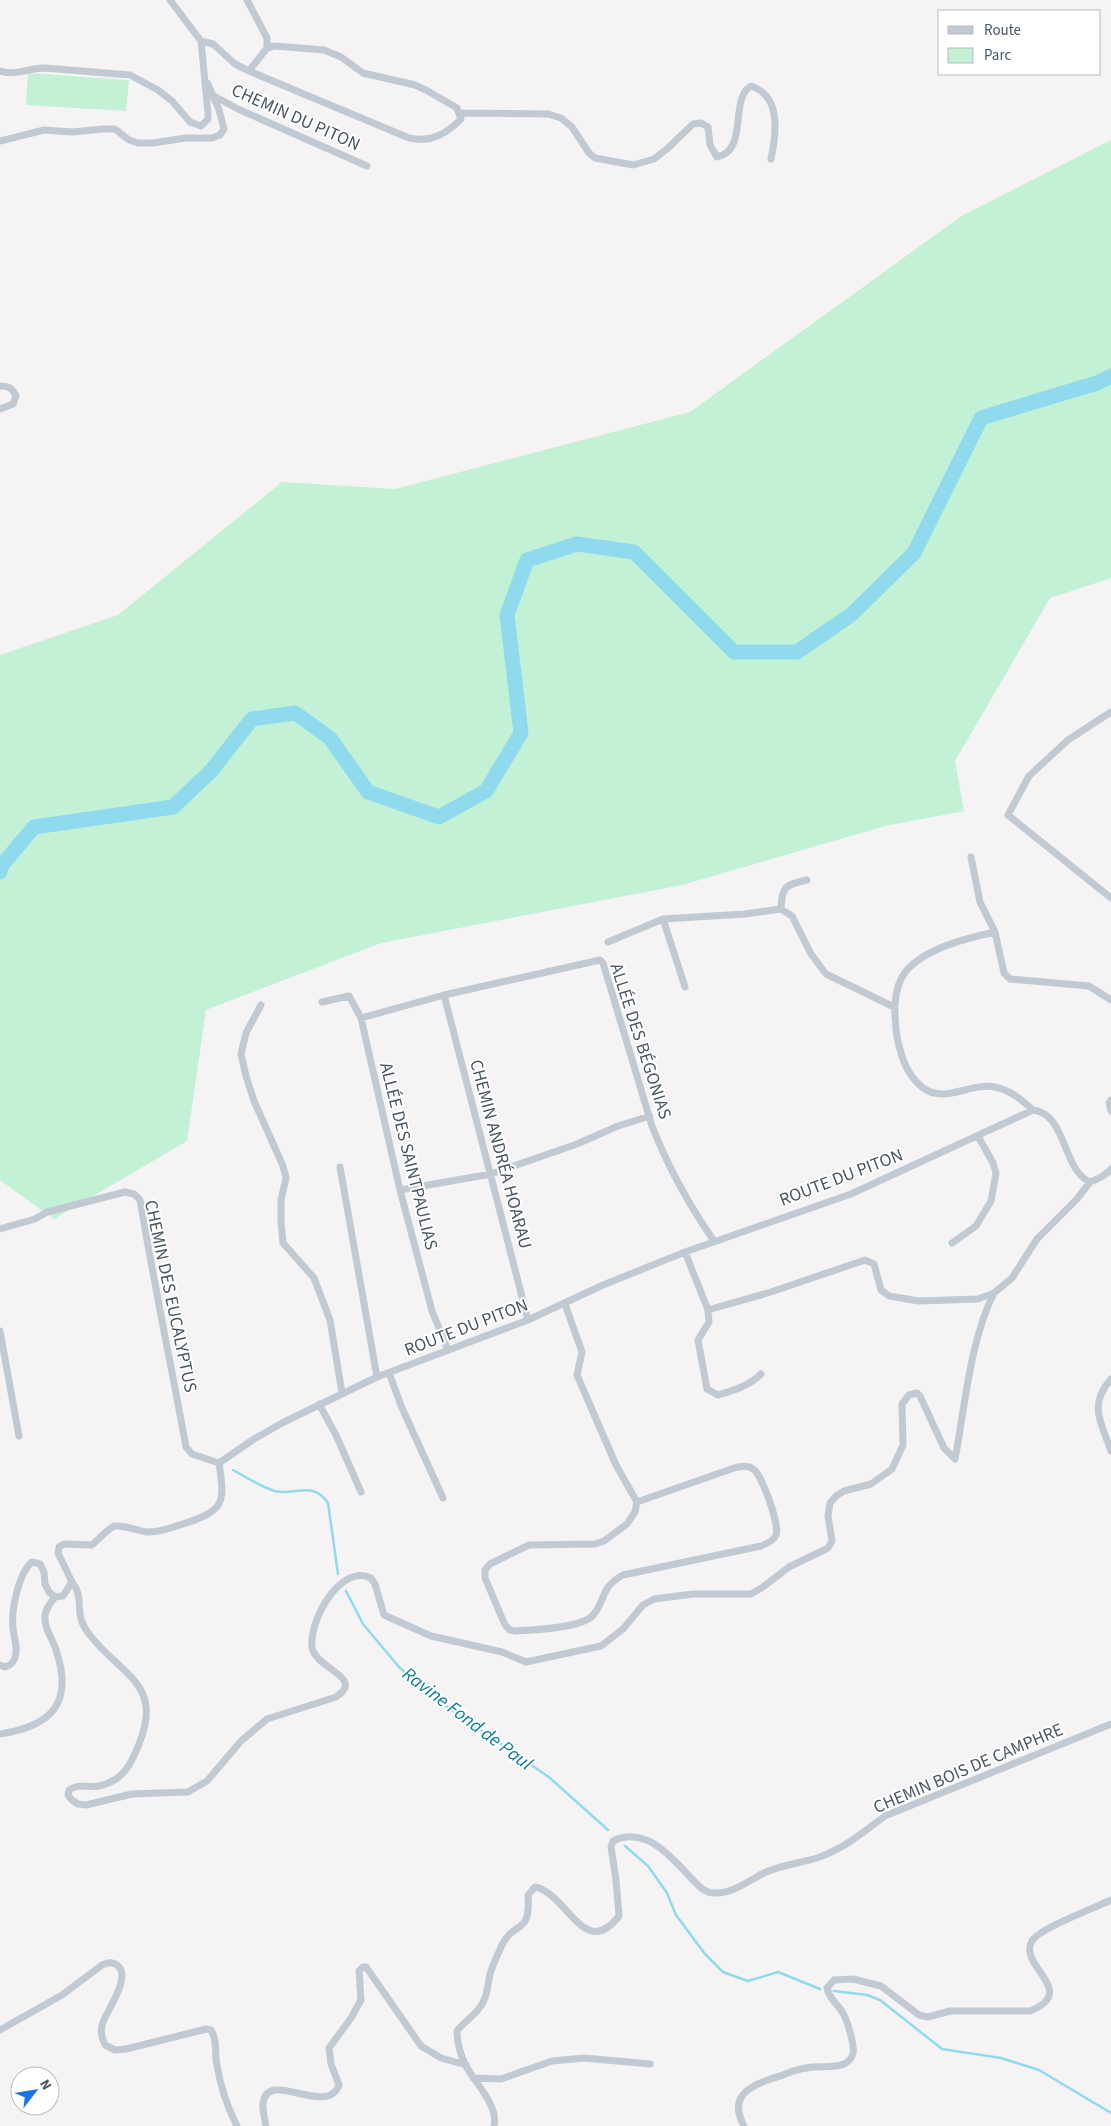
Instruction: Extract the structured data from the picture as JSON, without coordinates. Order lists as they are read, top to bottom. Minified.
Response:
{"streets":{"street":["CHEMIN DU PITON","ALLÉE DES BÉGONIAS","CHEMIN ANDRÉA HOARAU","ALLÉE DES SAINTPAULIAS","ROUTE DU PITON","CHEMIN DES EUCALYPTUS","CHEMIN BOIS DE CAMPHRE"]},"crossings":[["ALLÉE DES BÉGONIAS","CHEMIN ANDRÉA HOARAU"],["ALLÉE DES BÉGONIAS","ALLÉE DES SAINTPAULIAS"],["ALLÉE DES BÉGONIAS","ROUTE DU PITON"],["CHEMIN ANDRÉA HOARAU","ROUTE DU PITON"],["ALLÉE DES SAINTPAULIAS","ROUTE DU PITON"],["ROUTE DU PITON","CHEMIN DES EUCALYPTUS"]],"water":["Ravine Fond de Paul"],"legend":["Route","Parc"],"north":"top right"}
